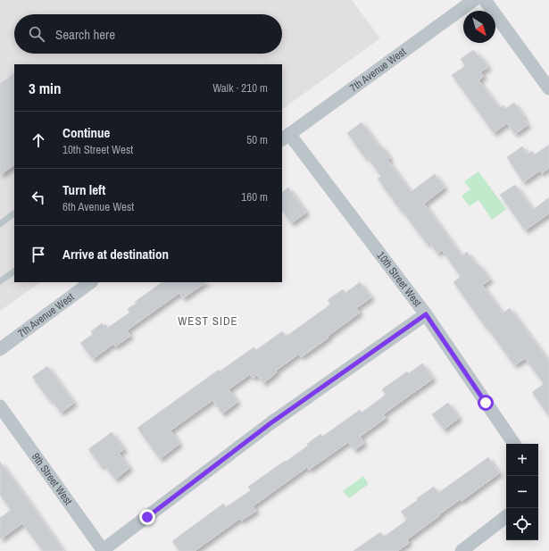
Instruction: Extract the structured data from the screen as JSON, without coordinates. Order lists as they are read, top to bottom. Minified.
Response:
{"streets":{"street":["7th Avenue West","10th Street West","9th Street West"]},"crossings":[["7th Avenue West","10th Street West"]],"districts":["WEST SIDE"],"north":"bottom right","page":{"search":"Search here","heading":["3 min","Walk · 210 m"],"list":[["Continue","10th Street West","50 m"],["Turn left","6th Avenue West","160 m"],"Arrive at destination"],"map_buttons":["+","−"]}}
